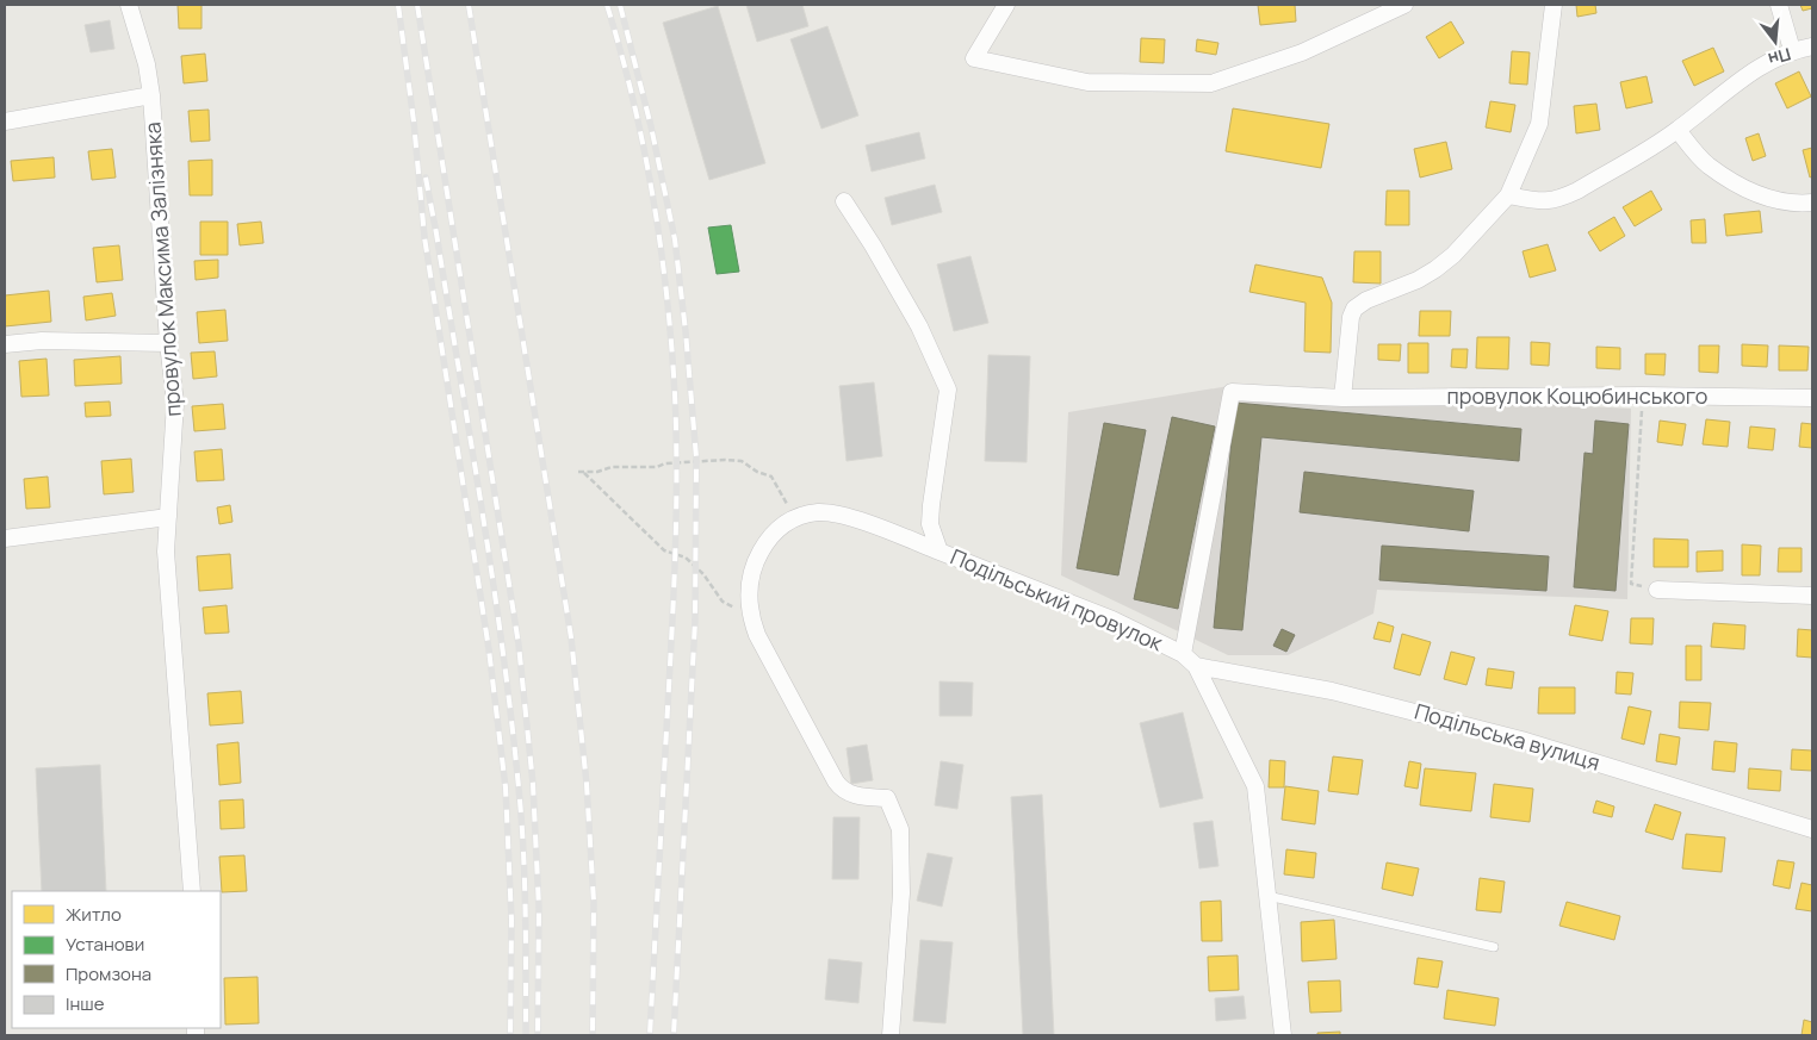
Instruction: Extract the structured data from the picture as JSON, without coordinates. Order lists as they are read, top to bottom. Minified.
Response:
{"streets":{"street":["провулок Максима Залізняка","провулок Коцюбинського","Подільський провулок","Подільська вулиця"]},"crossings":[["провулок Коцюбинського","Подільський провулок"],["Подільський провулок","Подільська вулиця"]],"legend":["Житло","Установи","Промзона","Інше"],"north":"bottom"}
